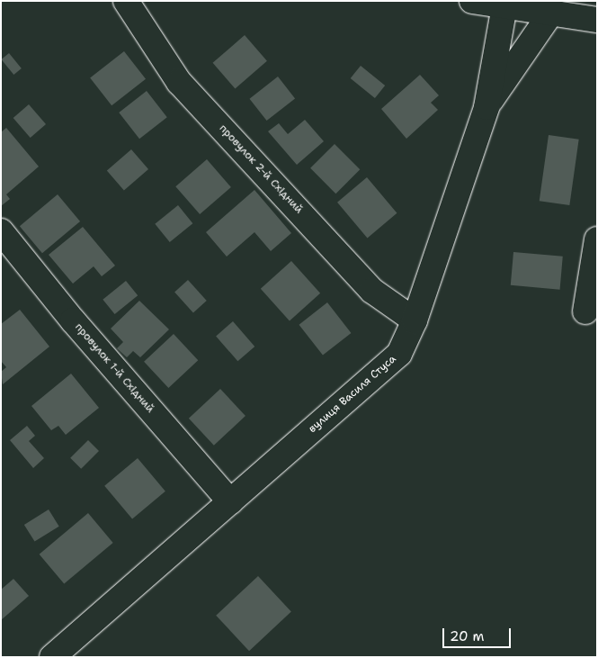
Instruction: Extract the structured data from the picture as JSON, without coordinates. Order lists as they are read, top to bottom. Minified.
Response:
{"streets":{"street":["провулок 2-й Східний","провулок 1-й Східний","вулиця Василя Стуса"]},"crossings":[["провулок 2-й Східний","вулиця Василя Стуса"],["провулок 1-й Східний","вулиця Василя Стуса"]],"scale_bar":"20 m"}
